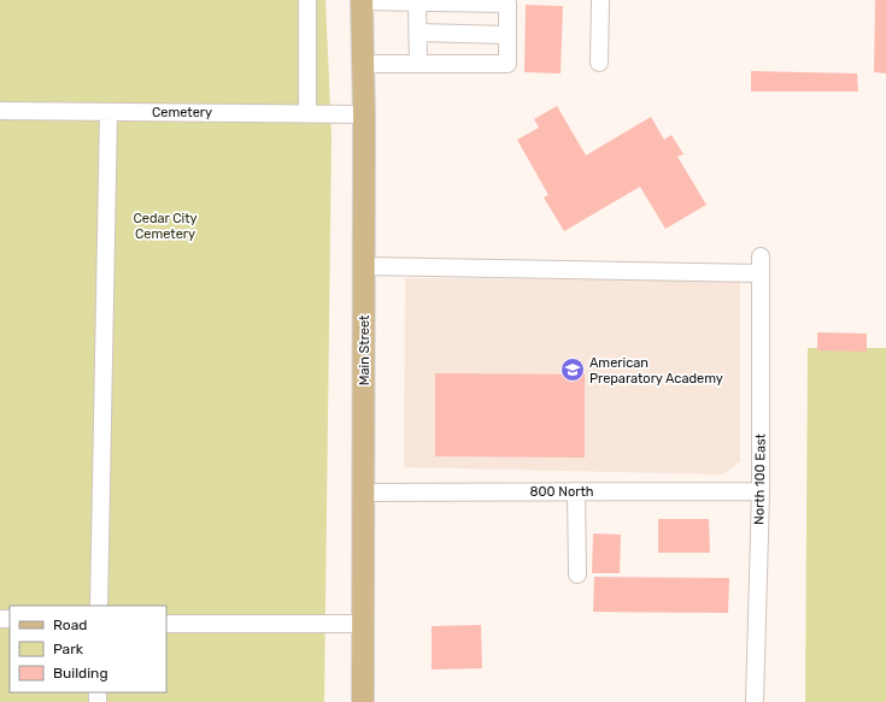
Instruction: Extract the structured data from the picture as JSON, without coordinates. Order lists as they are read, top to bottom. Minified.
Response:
{"streets":{"main road":["Main Street"],"street":["Cemetery","North 100 East","800 North"]},"crossings":[["Cemetery","Main Street"],["Main Street","North 100 East"],["Main Street","800 North"],["North 100 East","800 North"]],"parks":["Cedar City Cemetery"],"places":{"school or university":["American Preparatory Academy"]},"legend":["Road","Park","Building"]}
